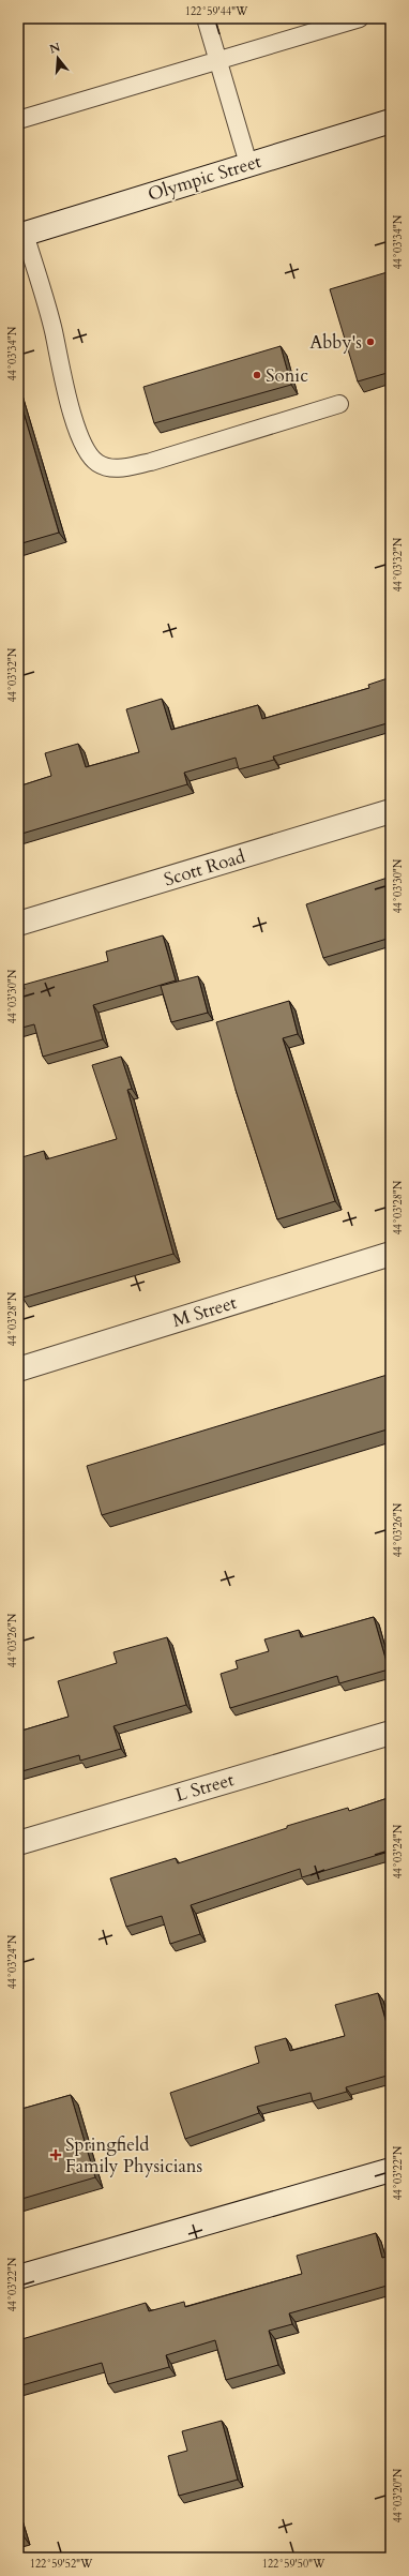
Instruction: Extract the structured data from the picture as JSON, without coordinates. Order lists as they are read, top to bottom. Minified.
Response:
{"streets":{"street":["Olympic Street","Scott Road","M Street","L Street"]},"places":{"other":["Abby's","Sonic"],"health":["Springfield Family Physicians"]},"north":"top","coordinates":["122°59'44\"W","44°03'34\"N","44°03'32\"N","44°03'30\"N","44°03'28\"N","44°03'26\"N","44°03'24\"N","44°03'22\"N","44°03'20\"N","122°59'52\"W","122°59'50\"W"]}
